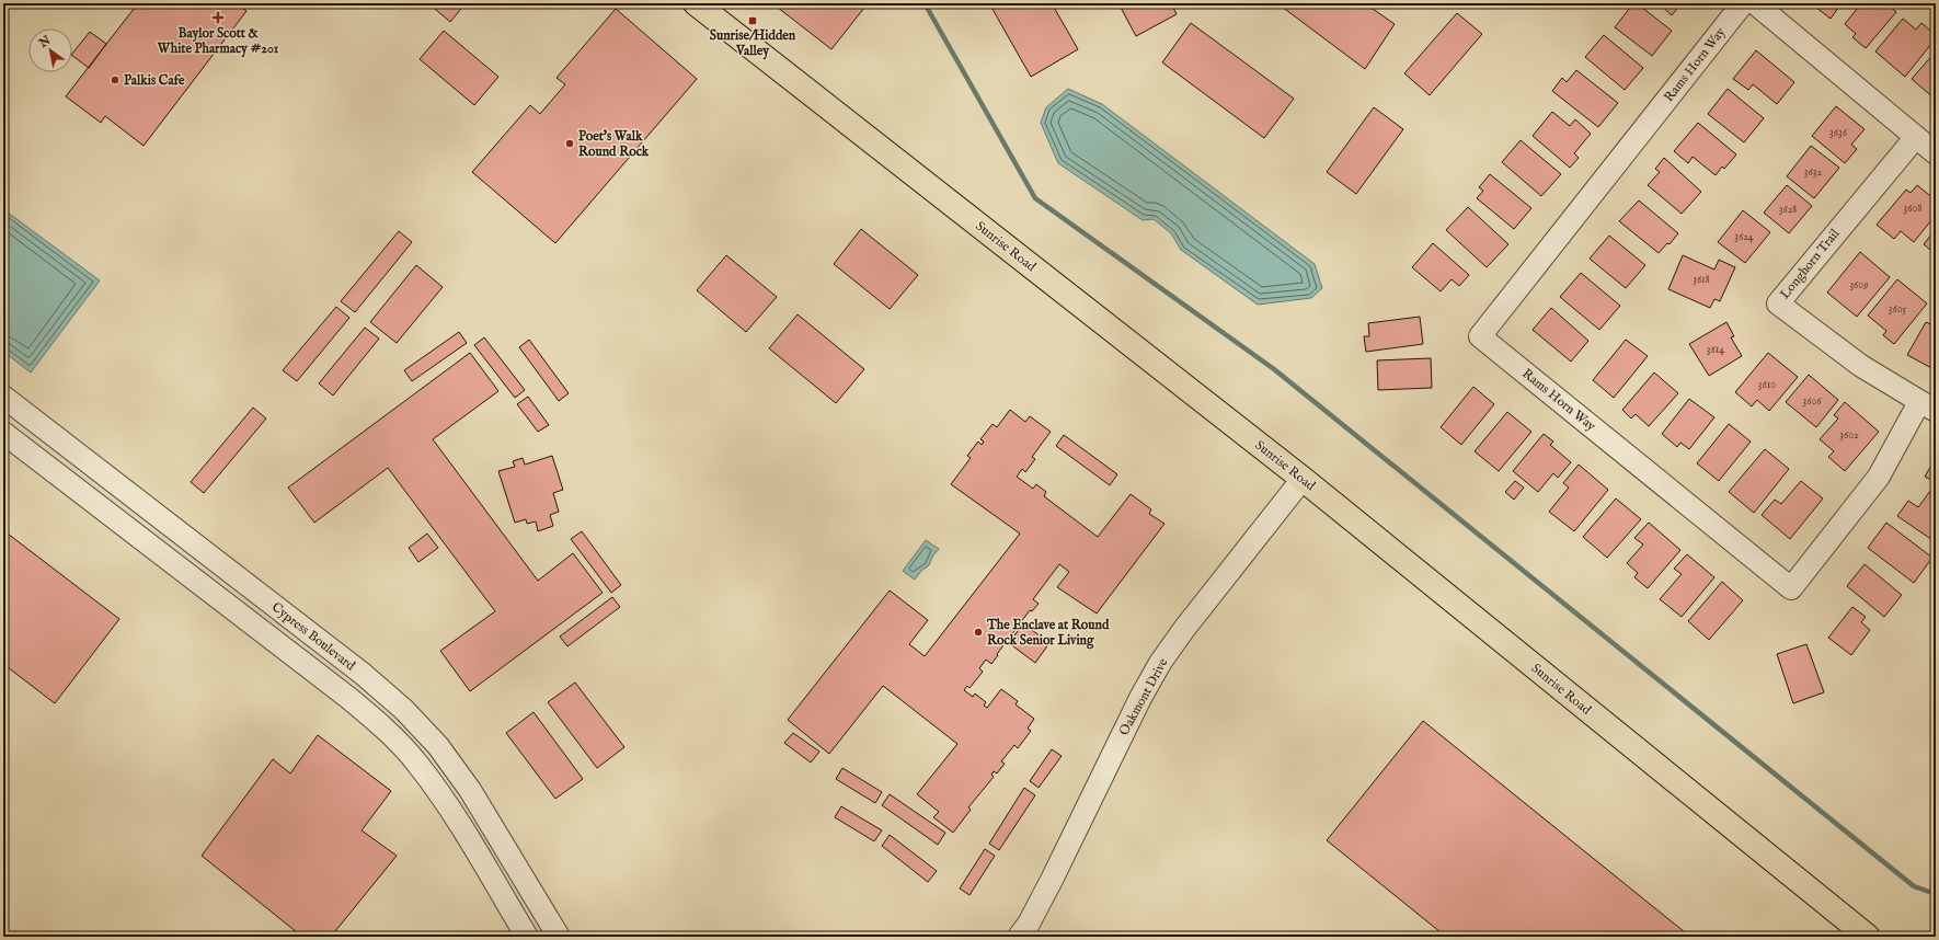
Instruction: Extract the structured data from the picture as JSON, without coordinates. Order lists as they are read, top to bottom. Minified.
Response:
{"streets":{"main road":["Sunrise Road"],"street":["Rams Horn Way","Longhorn Trail","Cypress Boulevard","Oakmont Drive"]},"crossings":[["Rams Horn Way","Longhorn Trail"],["Sunrise Road","Oakmont Drive"]],"places":{"health":["Baylor Scott & White Pharmacy #201"],"transit":["Sunrise/Hidden Valley"],"other":["Palkis Cafe","Poet's Walk Round Rock","The Enclave at Round Rock Senior Living"]},"house_numbers":["3636","3632","3608","3628","3624","3618","3609","3605","3614","3610","3606","3602"],"north":"top left"}
